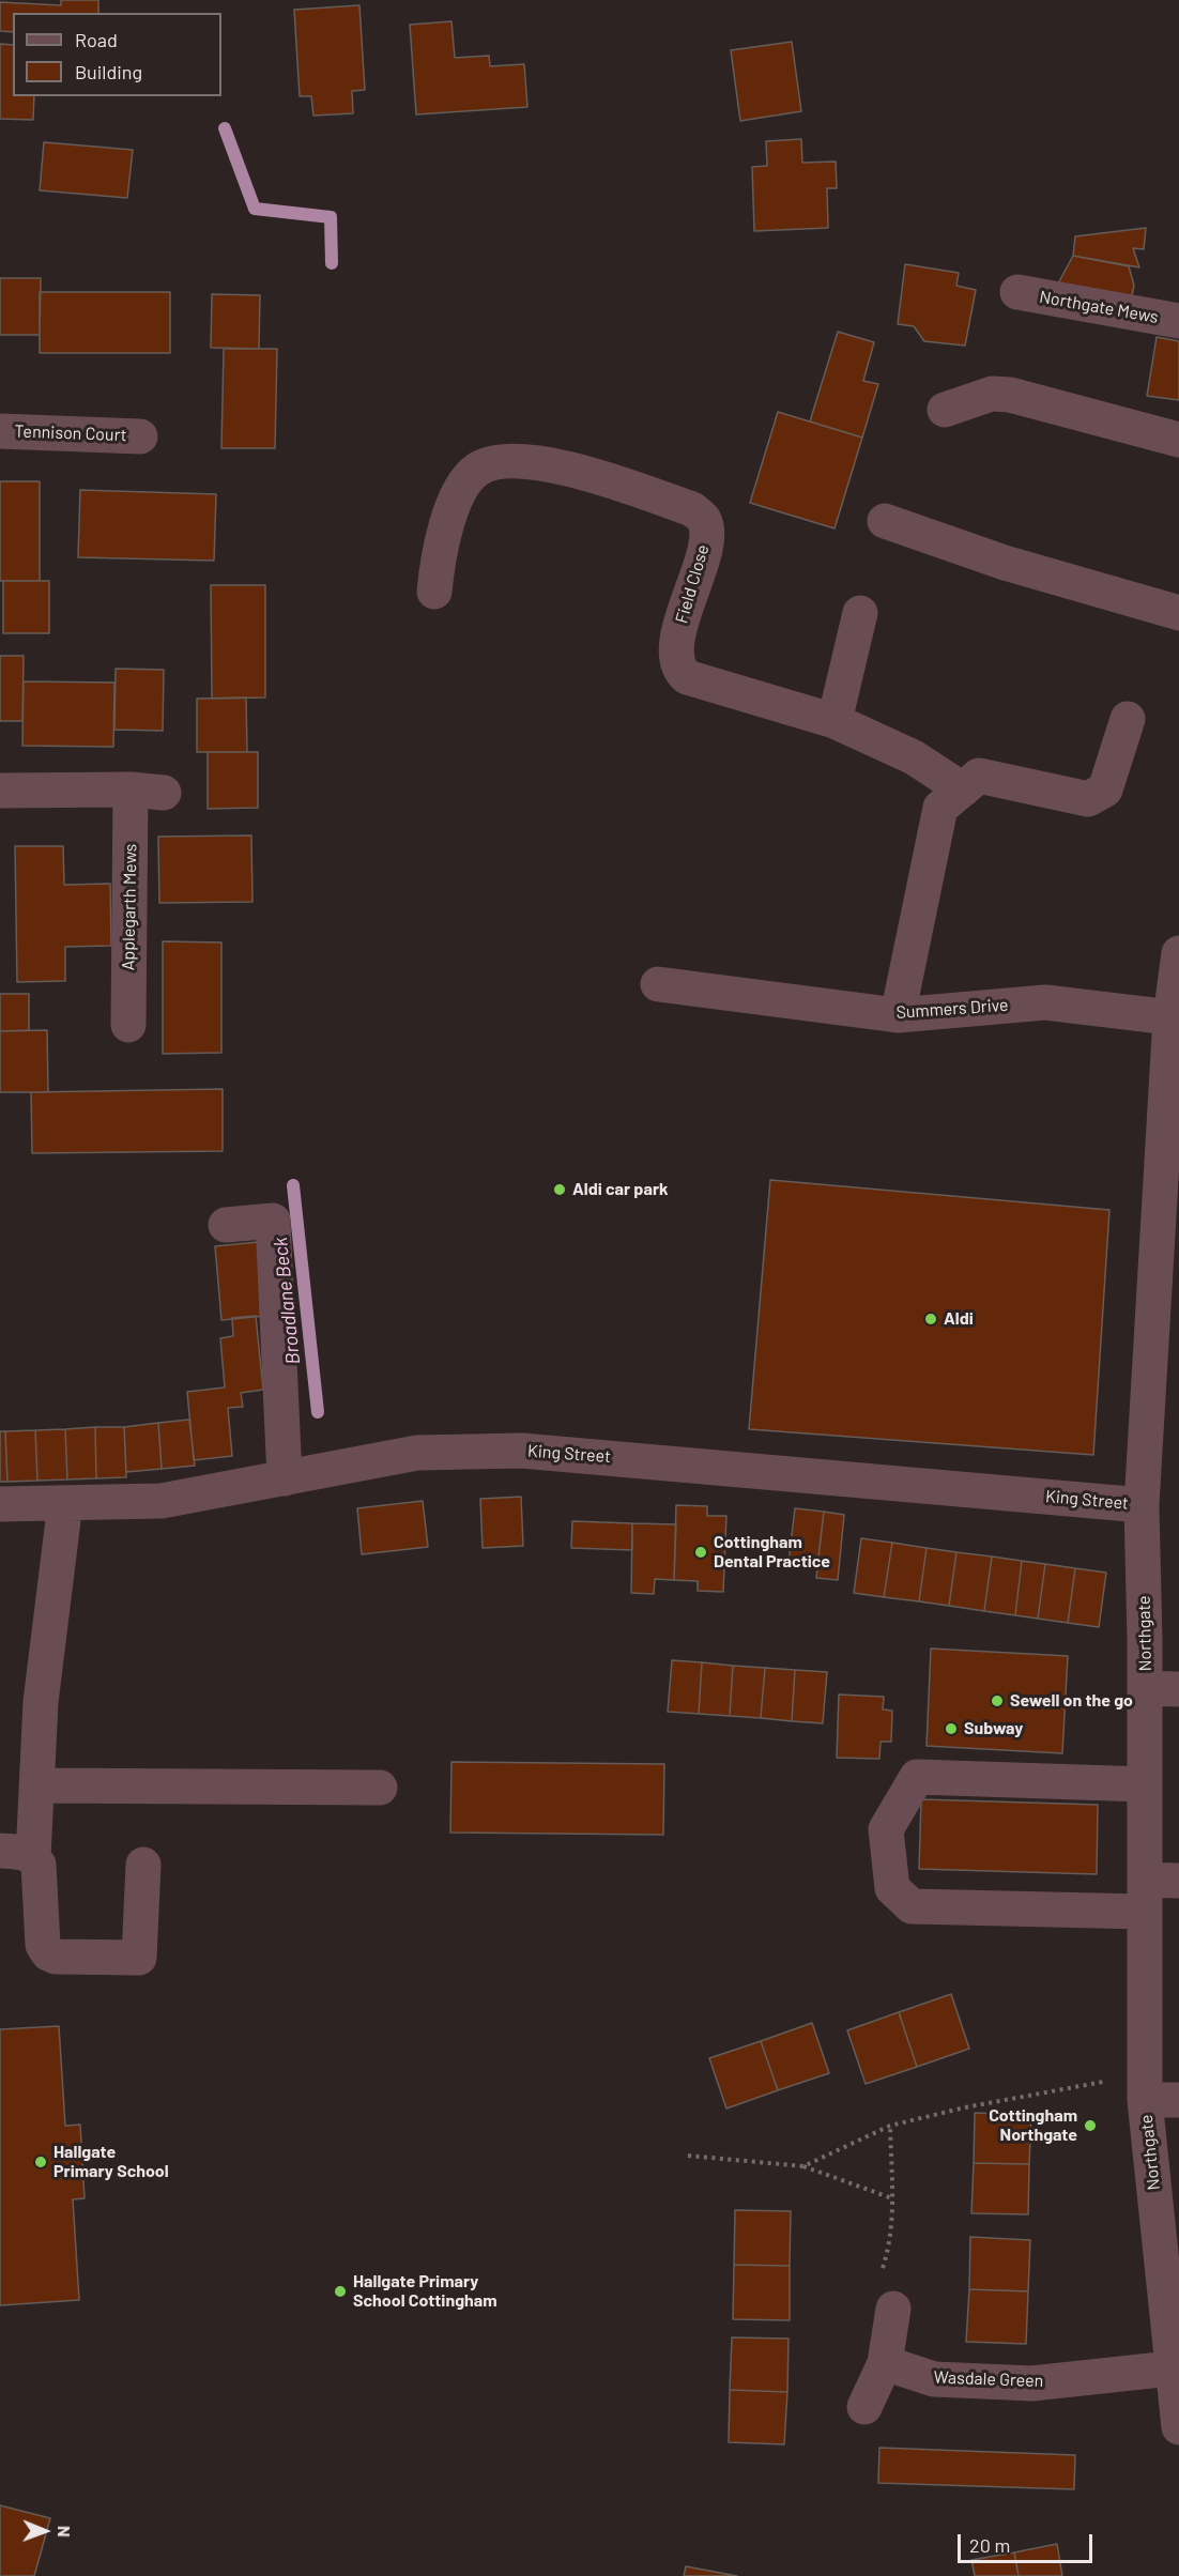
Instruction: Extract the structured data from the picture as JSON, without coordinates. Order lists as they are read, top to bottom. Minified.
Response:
{"streets":{"street":["Northgate Mews","Tennison Court","Field Close","Applegarth Mews","Summers Drive","King Street","Northgate","Wasdale Green"]},"crossings":[["Summers Drive","Northgate"],["King Street","Northgate"],["Northgate","Wasdale Green"]],"water":["Broadlane Beck"],"places":["Aldi car park","Aldi","Cottingham Dental Practice","Sewell on the go","Subway","Cottingham Northgate","Hallgate Primary School","Hallgate Primary School Cottingham"],"legend":["Road","Building"],"scale_bar":"20 m","north":"right"}
